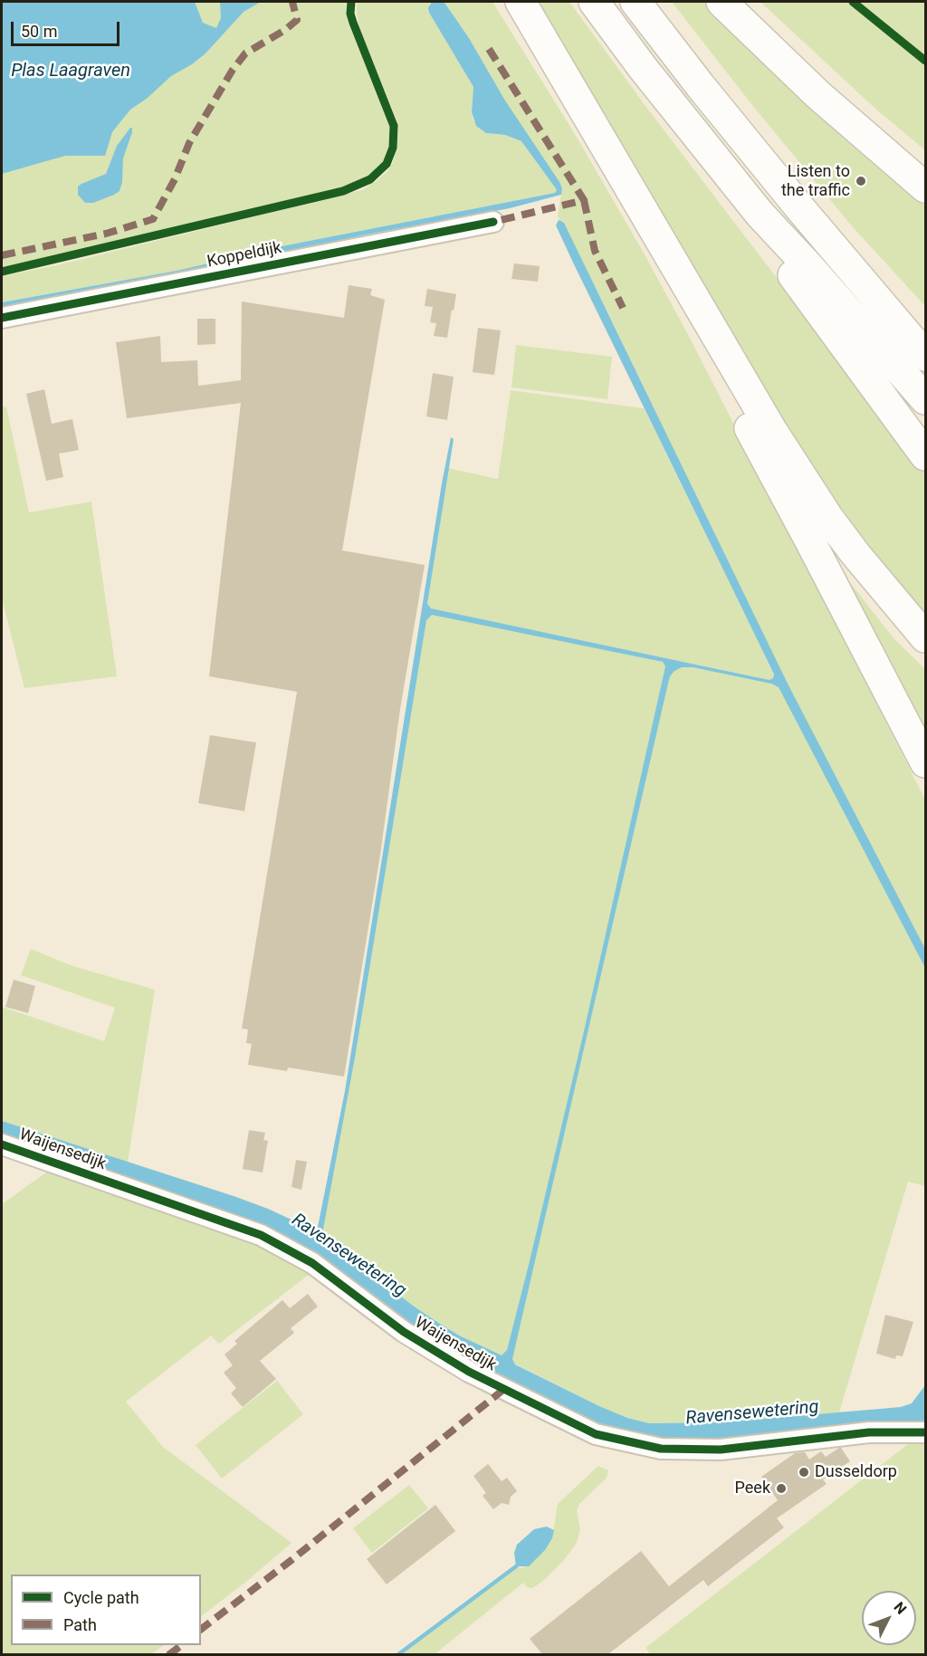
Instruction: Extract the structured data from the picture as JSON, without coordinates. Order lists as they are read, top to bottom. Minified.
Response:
{"streets":{"street":["Koppeldijk","Waijensedijk"]},"water":["Plas Laagraven","Ravensewetering"],"places":["Listen to the traffic","Dusseldorp","Peek"],"legend":["Cycle path","Path"],"scale_bar":"50 m","north":"top right"}
